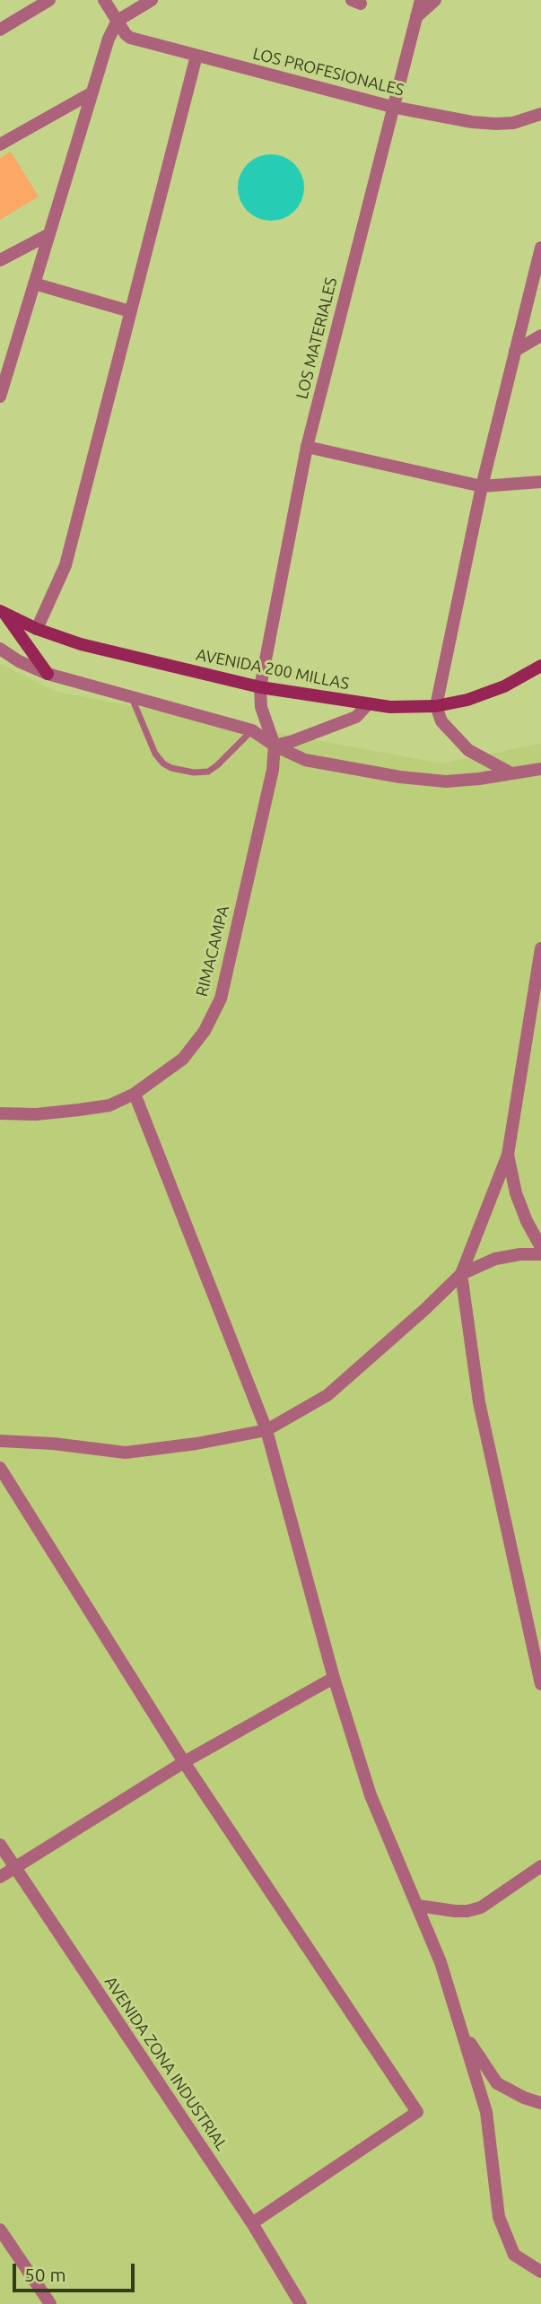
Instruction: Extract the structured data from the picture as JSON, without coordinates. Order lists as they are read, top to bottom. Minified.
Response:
{"streets":{"main road":["AVENIDA 200 MILLAS"],"street":["LOS PROFESIONALES","LOS MATERIALES","RIMACAMPA","AVENIDA ZONA INDUSTRIAL"]},"crossings":[["LOS PROFESIONALES","LOS MATERIALES"],["LOS MATERIALES","AVENIDA 200 MILLAS"],["LOS MATERIALES","RIMACAMPA"],["AVENIDA 200 MILLAS","RIMACAMPA"]],"scale_bar":"50 m"}
